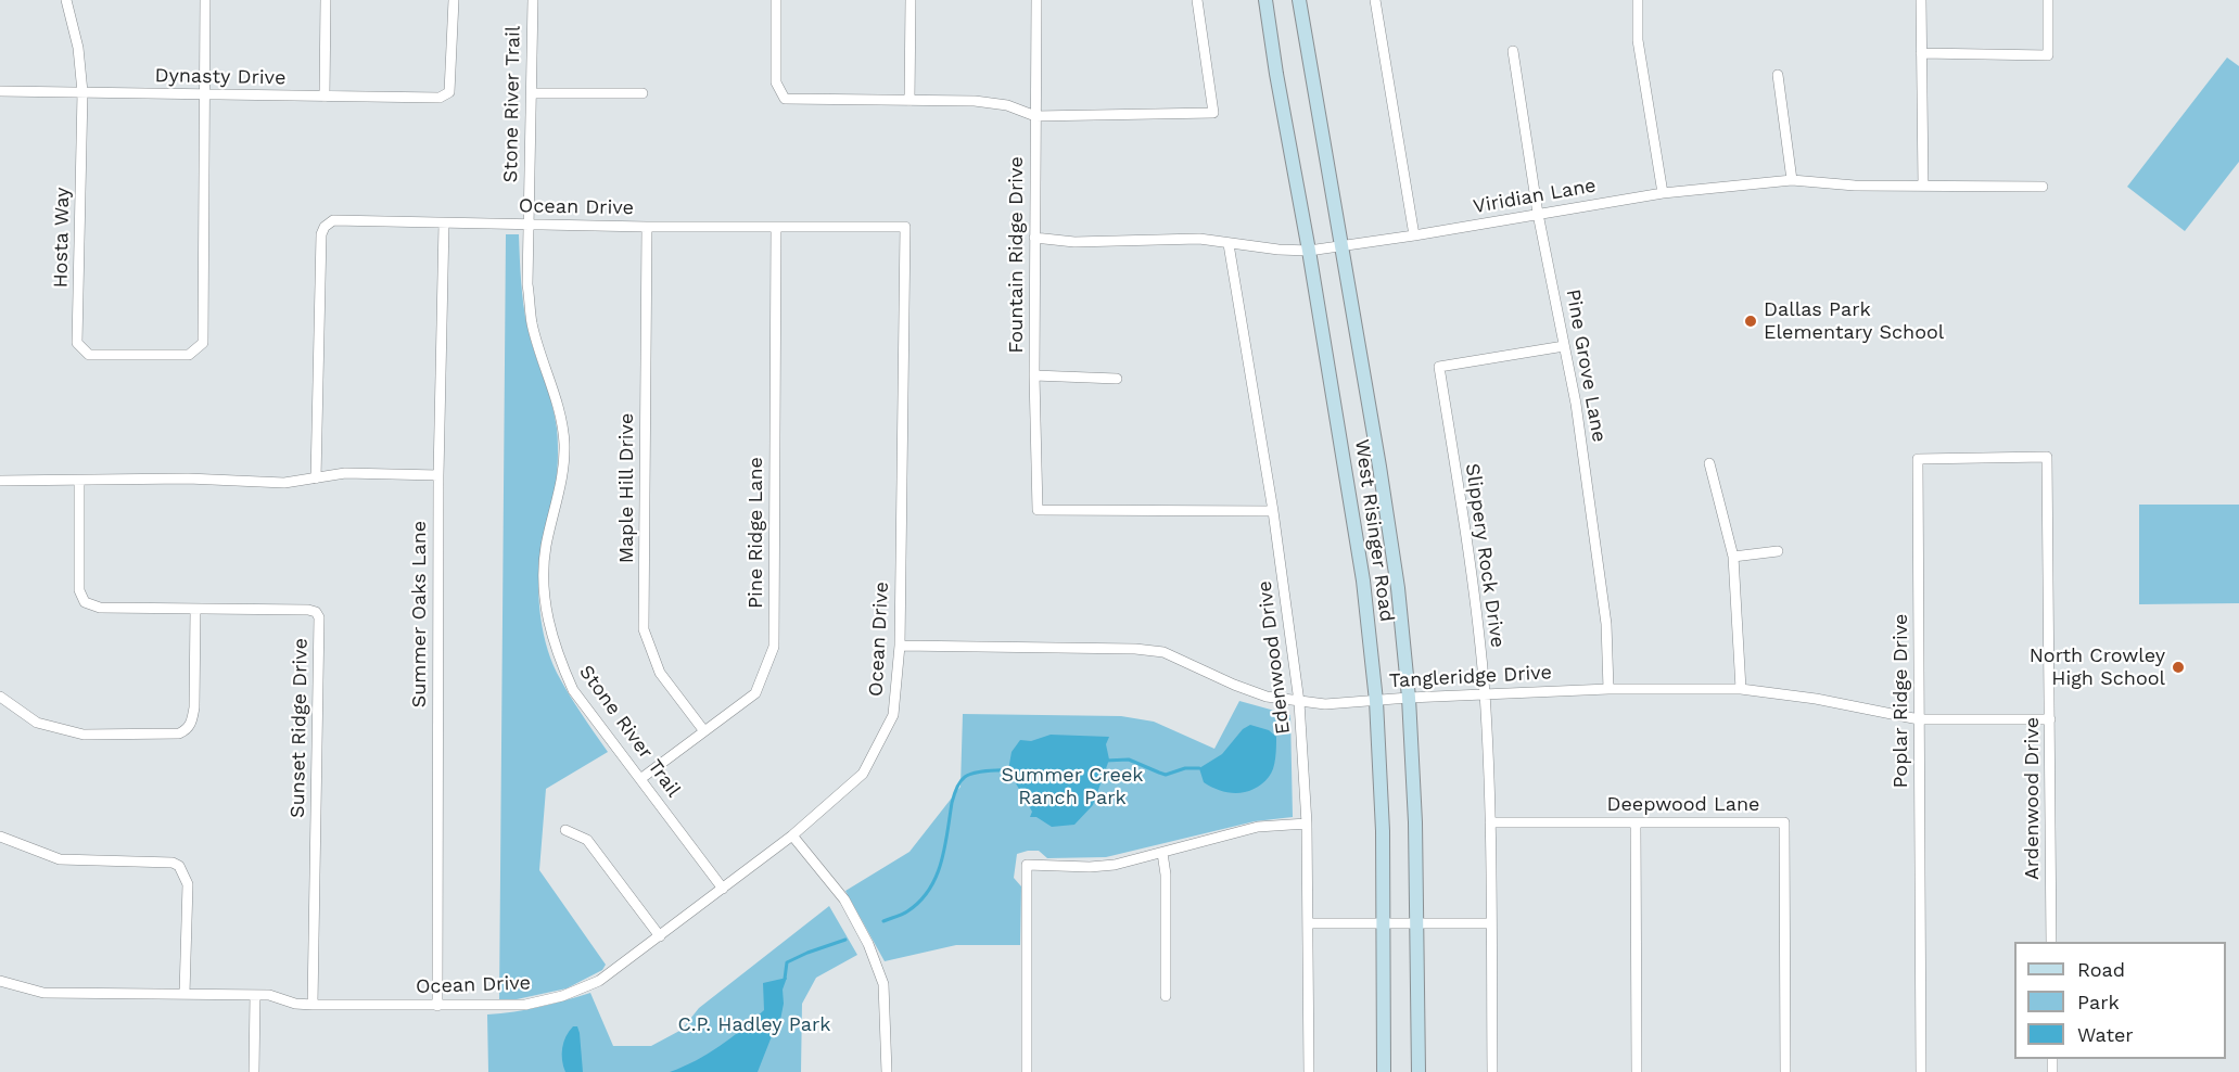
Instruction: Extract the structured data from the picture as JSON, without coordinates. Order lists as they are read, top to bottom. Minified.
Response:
{"streets":{"main road":["West Risinger Road"],"street":["Dynasty Drive","Stone River Trail","Viridian Lane","Ocean Drive","Hosta Way","Fountain Ridge Drive","Pine Grove Lane","Maple Hill Drive","Pine Ridge Lane","Slippery Rock Drive","Summer Oaks Lane","Edenwood Drive","Tangleridge Drive","Poplar Ridge Drive","Sunset Ridge Drive","Ardenwood Drive","Deepwood Lane"]},"crossings":[["Dynasty Drive","Hosta Way"],["Stone River Trail","Ocean Drive"],["Stone River Trail","Pine Ridge Lane"],["Viridian Lane","Fountain Ridge Drive"],["Viridian Lane","Pine Grove Lane"],["Viridian Lane","West Risinger Road"],["Viridian Lane","Edenwood Drive"],["Ocean Drive","Maple Hill Drive"],["Ocean Drive","Pine Ridge Lane"],["Ocean Drive","Summer Oaks Lane"],["Ocean Drive","Tangleridge Drive"],["Ocean Drive","Sunset Ridge Drive"],["Fountain Ridge Drive","Edenwood Drive"],["Pine Grove Lane","Slippery Rock Drive"],["Pine Grove Lane","Tangleridge Drive"],["Maple Hill Drive","Pine Ridge Lane"],["West Risinger Road","Tangleridge Drive"],["Slippery Rock Drive","Tangleridge Drive"],["Slippery Rock Drive","Deepwood Lane"],["Edenwood Drive","Tangleridge Drive"],["Tangleridge Drive","Poplar Ridge Drive"],["Tangleridge Drive","Ardenwood Drive"],["Poplar Ridge Drive","Ardenwood Drive"]],"parks":["Summer Creek Ranch Park","C.P. Hadley Park"],"places":["Dallas Park Elementary School","North Crowley High School"],"legend":["Road","Park","Water"]}
